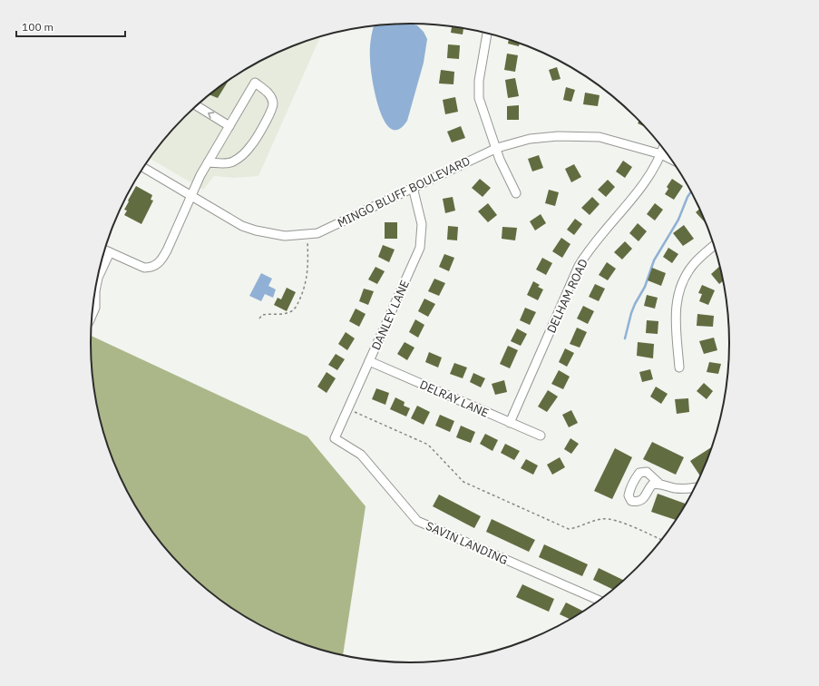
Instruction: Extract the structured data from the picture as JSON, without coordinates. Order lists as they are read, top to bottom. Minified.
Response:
{"streets":{"street":["MINGO BLUFF BOULEVARD","DELHAM ROAD","DANLEY LANE","DELRAY LANE","SAVIN LANDING"]},"crossings":[["MINGO BLUFF BOULEVARD","DELHAM ROAD"],["MINGO BLUFF BOULEVARD","DANLEY LANE"],["DELHAM ROAD","DELRAY LANE"],["DANLEY LANE","DELRAY LANE"],["DANLEY LANE","SAVIN LANDING"]],"scale_bar":"100 m"}
